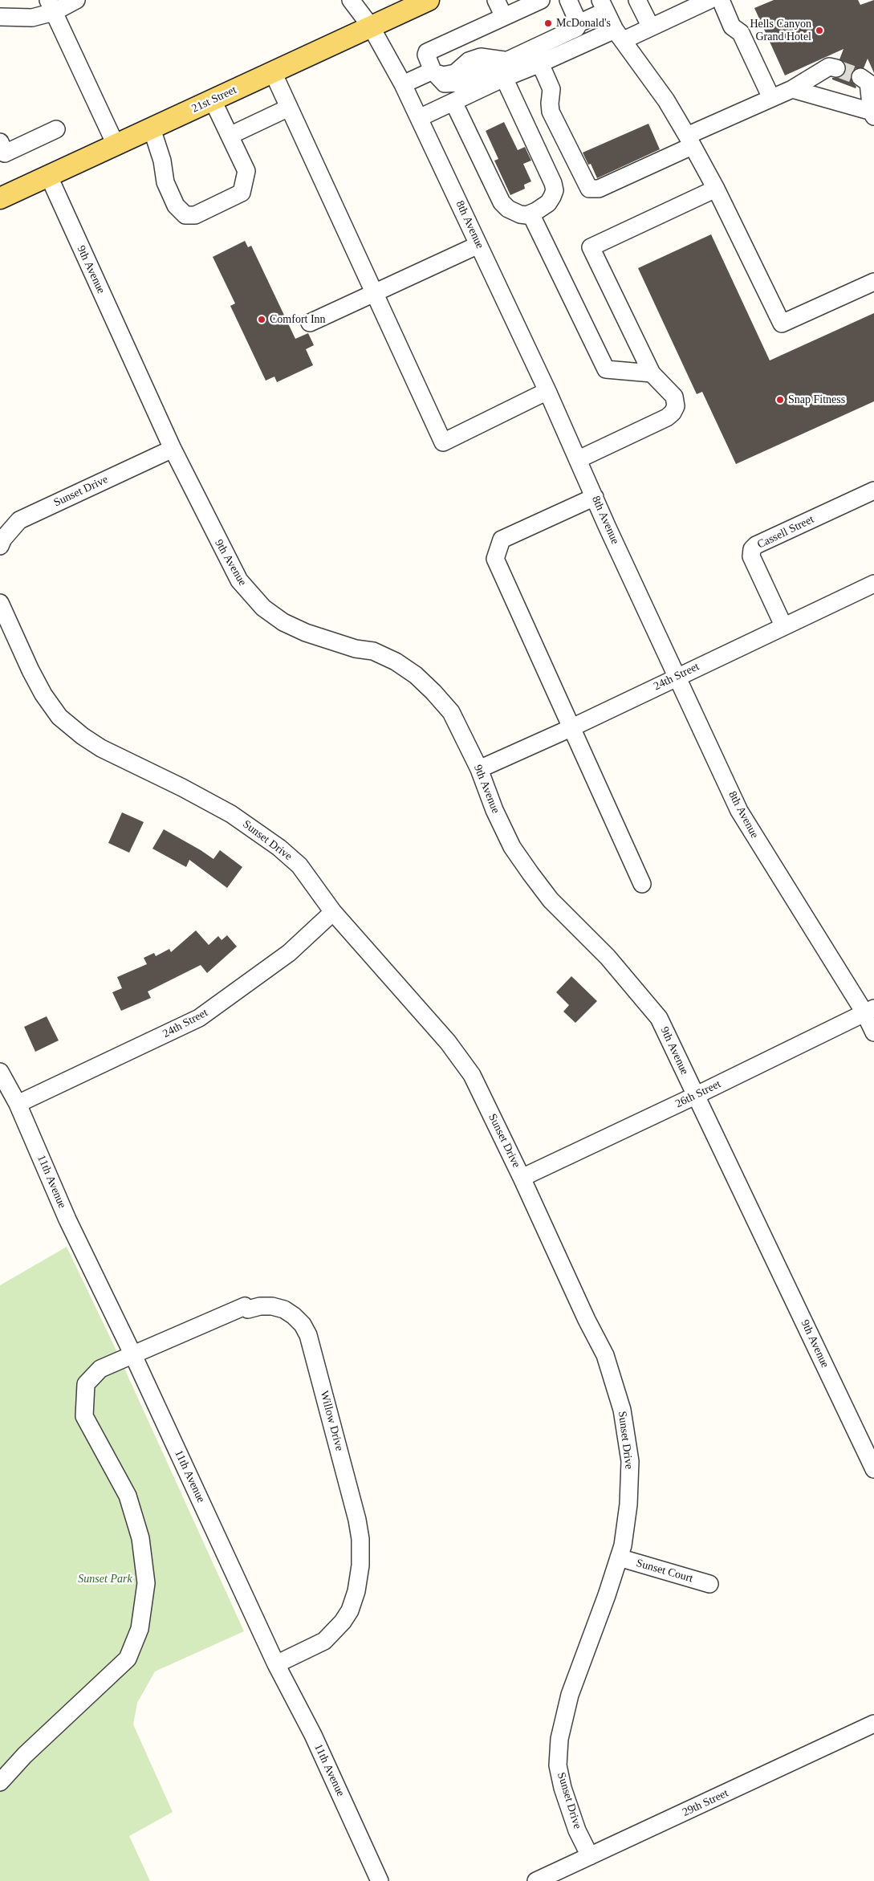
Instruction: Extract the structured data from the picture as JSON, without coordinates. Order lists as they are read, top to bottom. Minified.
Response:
{"streets":{"main road":["21st Street"],"street":["8th Avenue","9th Avenue","Sunset Drive","Cassell Street","24th Street","26th Street","11th Avenue","Willow Drive","Sunset Court","29th Street"]},"crossings":[["21st Street","8th Avenue"],["21st Street","9th Avenue"],["8th Avenue","24th Street"],["8th Avenue","26th Street"],["9th Avenue","Sunset Drive"],["9th Avenue","24th Street"],["9th Avenue","26th Street"],["Sunset Drive","24th Street"],["Sunset Drive","26th Street"],["Sunset Drive","Sunset Court"],["Sunset Drive","29th Street"],["Cassell Street","24th Street"],["24th Street","11th Avenue"],["11th Avenue","Willow Drive"]],"parks":["Sunset Park"],"places":["McDonald's","Hells Canyon Grand Hotel","Comfort Inn","Snap Fitness"]}
